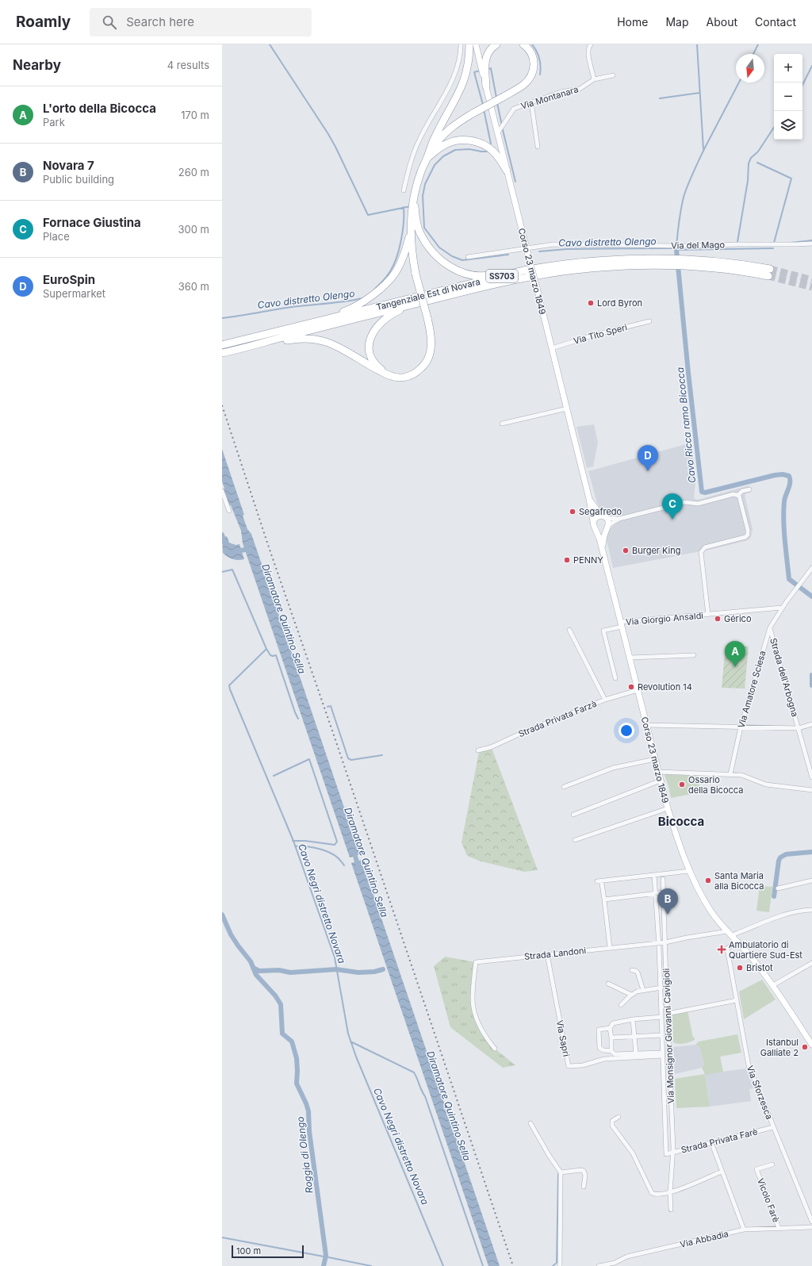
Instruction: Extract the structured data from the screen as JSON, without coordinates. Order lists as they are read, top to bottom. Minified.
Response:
{"streets":{"highway":["SS703","Tangenziale Est di Novara"],"main road":["Corso 23 marzo 1849"],"street":["Via Montanara","Via del Mago","Via Tito Speri","Via Giorgio Ansaldi","Strada dell'Arbogna","Via Amatore Sciesa","Strada Privata Farzà","Strada Landoni","Via Monsignor Giovanni Cavigioli","Via Sapri","Via Sforzesca","Strada Privata Farè","Vicolo Farè","Via Abbadia"]},"crossings":[["Via Montanara","Corso 23 marzo 1849"],["Via del Mago","Corso 23 marzo 1849"],["Corso 23 marzo 1849","SS703"],["Corso 23 marzo 1849","Via Tito Speri"],["Corso 23 marzo 1849","Via Giorgio Ansaldi"],["Corso 23 marzo 1849","Strada Privata Farzà"],["Corso 23 marzo 1849","Strada Landoni"],["Corso 23 marzo 1849","Via Sforzesca"],["SS703","Tangenziale Est di Novara"],["Via Giorgio Ansaldi","Via Amatore Sciesa"],["Strada dell'Arbogna","Via Amatore Sciesa"],["Strada Landoni","Via Monsignor Giovanni Cavigioli"],["Strada Landoni","Via Sapri"],["Via Monsignor Giovanni Cavigioli","Via Sapri"],["Via Monsignor Giovanni Cavigioli","Strada Privata Farè"],["Via Sforzesca","Strada Privata Farè"],["Vicolo Farè","Via Abbadia"]],"districts":["Bicocca"],"water":["Cavo distretto Olengo","Cavo Ricca ramo Bicocca","Diramatore Quintino Sella","Cavo Negri distretto Novara","Roggia di Olengo"],"places":{"other":["Lord Byron","Segafredo","Burger King","PENNY","Gérico","Revolution 14","Ossario della Bicocca","Santa Maria alla Bicocca","Bristot","Istanbul Galliate 2"],"health":["Ambulatorio di Quartiere Sud-Est"]},"scale_bar":"100 m","north":"bottom","page":{"header":"Roamly","search":"Search here","nav":["Home","Map","About","Contact"],"heading":["Nearby","4 results"],"map_buttons":["+","−"],"list":[{"mark":"A","name":"L'orto della Bicocca","note":"Park","value":"170 m"},{"mark":"B","name":"Novara 7","note":"Public building","value":"260 m"},{"mark":"C","name":"Fornace Giustina","note":"Place","value":"300 m"},{"mark":"D","name":"EuroSpin","note":"Supermarket","value":"360 m"}],"pins":["D","C","A","B"],"scale":"100 m"}}
